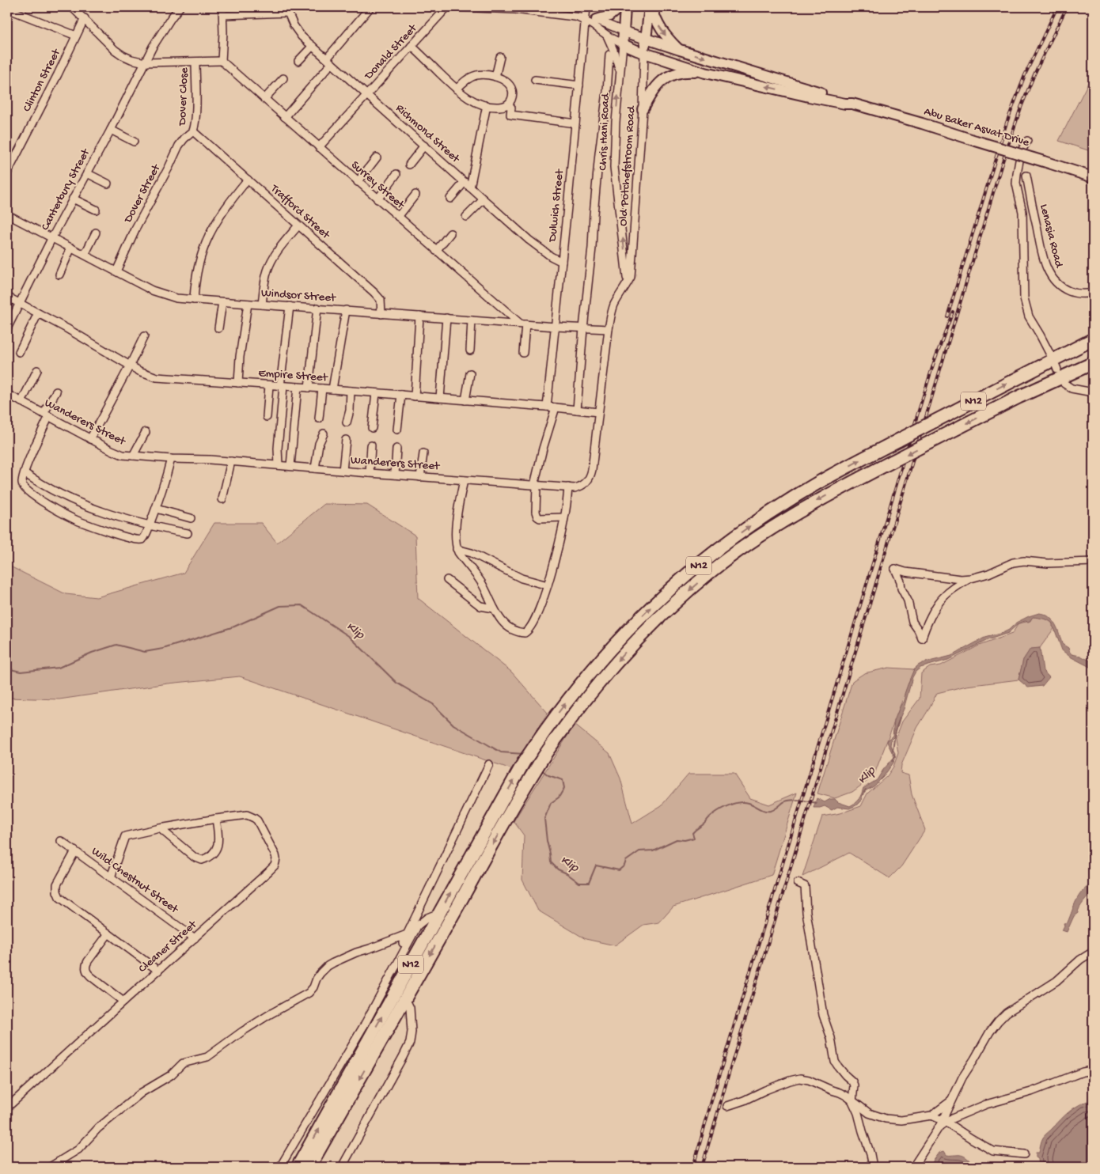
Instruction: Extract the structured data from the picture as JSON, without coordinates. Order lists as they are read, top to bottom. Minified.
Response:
{"streets":{"highway":["N12"],"main road":["Abu Baker Asvat Drive","Chris Hani Road"],"street":["Donald Street","Clinton Street","Dover Close","Richmond Street","Old Potchefstroom Road","Surrey Street","Canterbury Street","Dover Street","Dulwich Street","Trafford Street","Lenasia Road","Windsor Street","Empire Street","Wanderers Street","Wild Chestnut Street","Cleaner Street"]},"crossings":[["Donald Street","Richmond Street"],["Donald Street","Surrey Street"],["Dover Close","Dover Street"],["Dover Close","Trafford Street"],["Abu Baker Asvat Drive","Chris Hani Road"],["Abu Baker Asvat Drive","Old Potchefstroom Road"],["Chris Hani Road","Old Potchefstroom Road"],["Chris Hani Road","Wanderers Street"],["Richmond Street","Dulwich Street"],["Old Potchefstroom Road","Wanderers Street"],["Surrey Street","Windsor Street"],["Canterbury Street","Windsor Street"],["Canterbury Street","Empire Street"],["Dover Street","Trafford Street"],["Dover Street","Windsor Street"],["Dulwich Street","Windsor Street"],["Dulwich Street","Empire Street"],["Trafford Street","Windsor Street"],["Windsor Street","Wanderers Street"],["Empire Street","Wanderers Street"],["Wild Chestnut Street","Cleaner Street"]],"one_way":["Chris Hani Road"],"water":["Klip"]}
